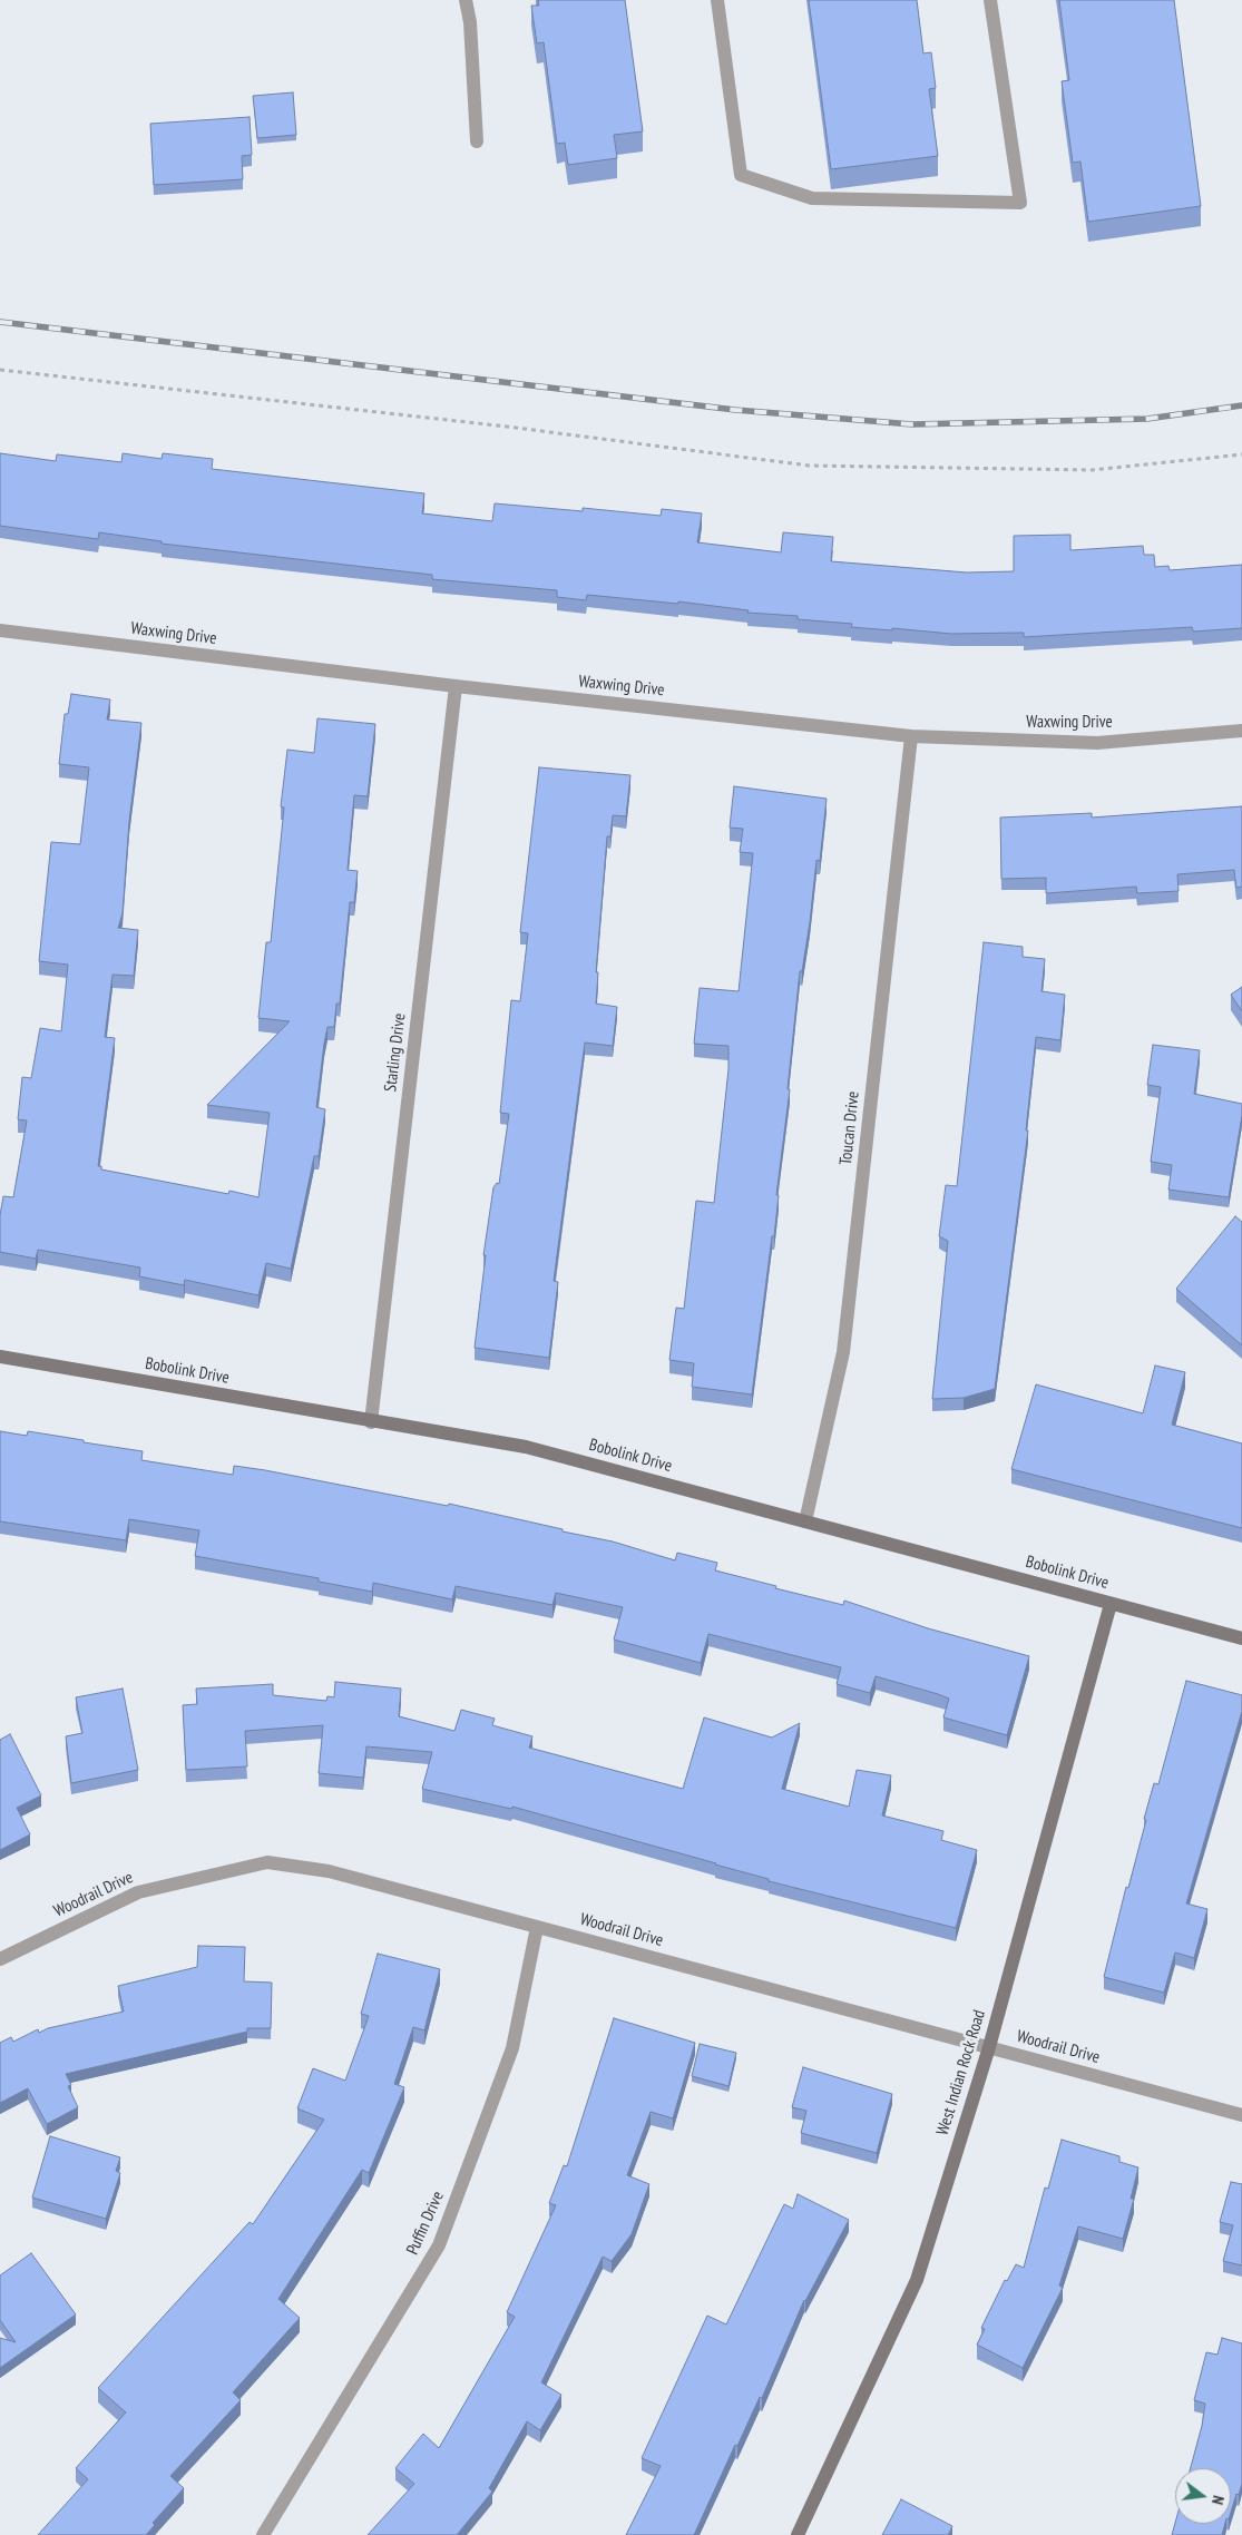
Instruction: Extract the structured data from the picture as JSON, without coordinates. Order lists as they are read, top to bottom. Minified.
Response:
{"streets":{"street":["Waxwing Drive","Starling Drive","Toucan Drive","Bobolink Drive","Woodrail Drive","West Indian Rock Road","Puffin Drive"]},"crossings":[["Waxwing Drive","Starling Drive"],["Waxwing Drive","Toucan Drive"],["Starling Drive","Bobolink Drive"],["Toucan Drive","Bobolink Drive"],["Bobolink Drive","West Indian Rock Road"],["Woodrail Drive","West Indian Rock Road"],["Woodrail Drive","Puffin Drive"]],"north":"right"}
